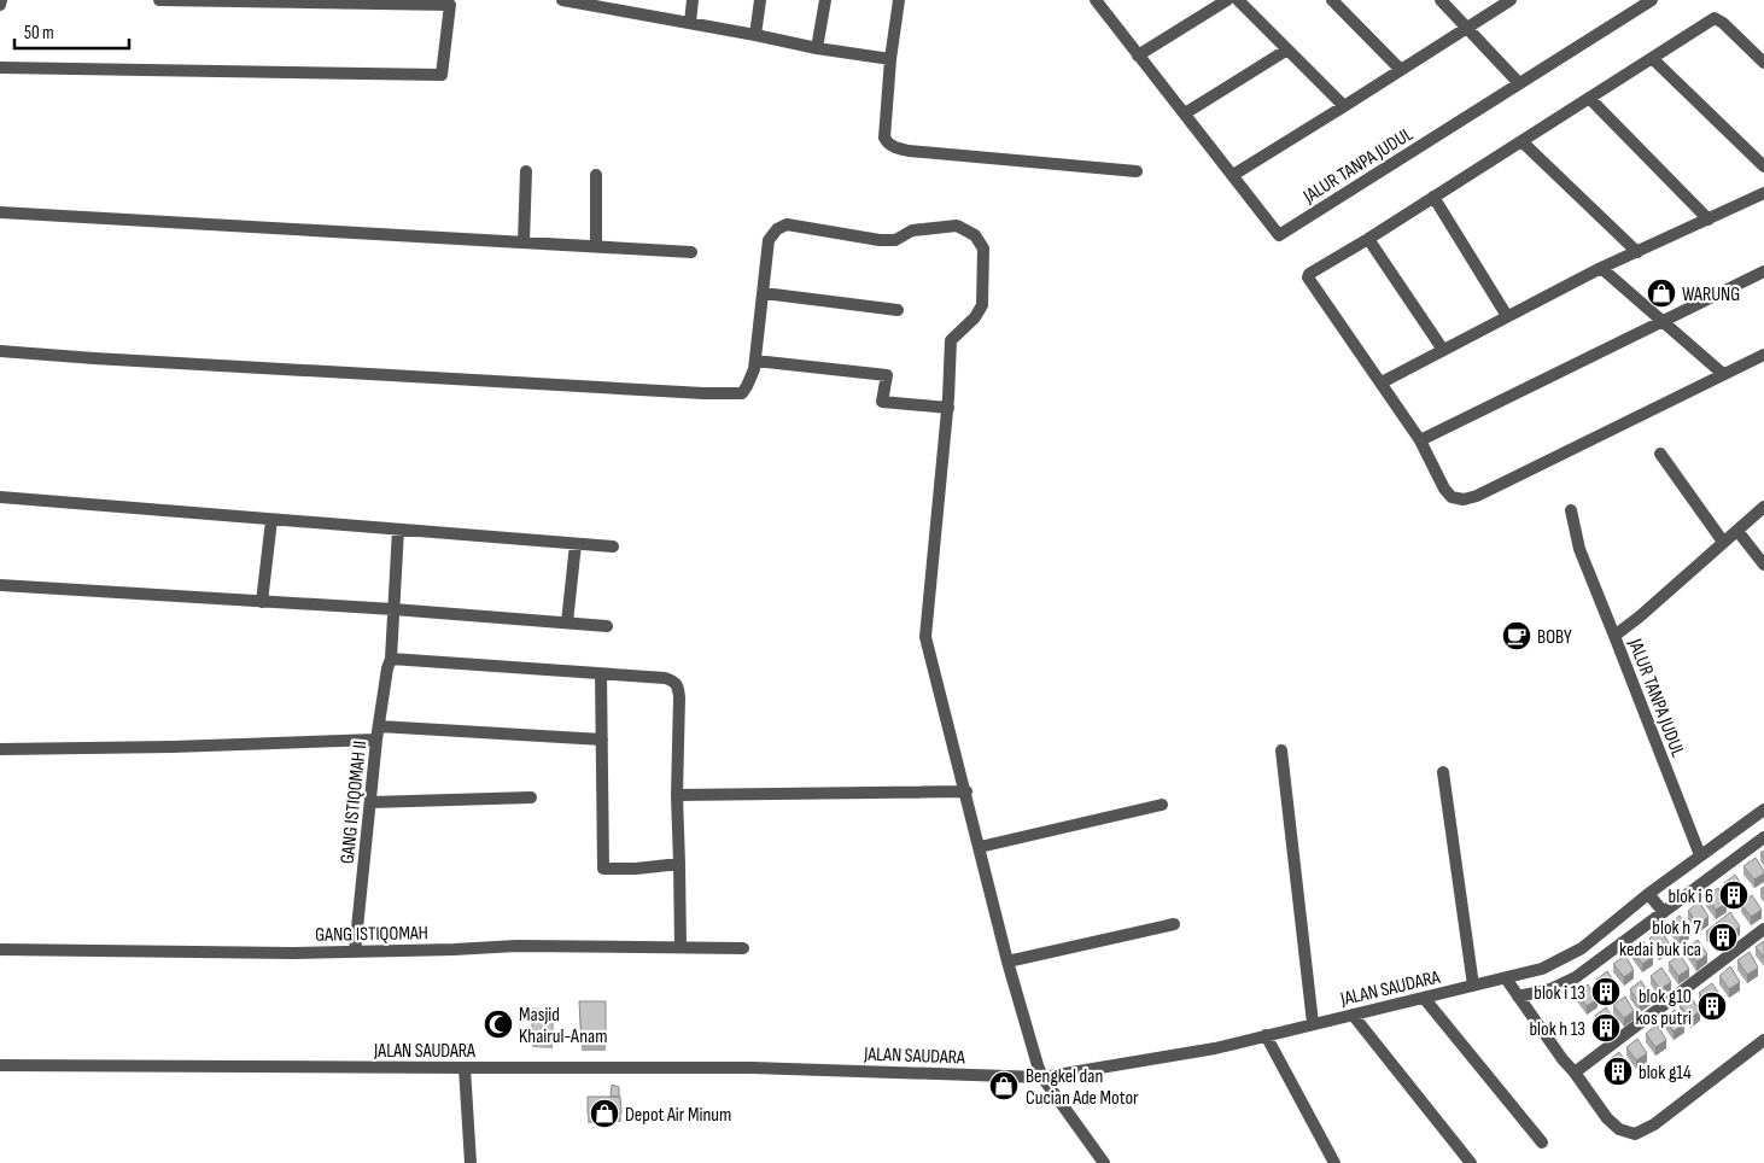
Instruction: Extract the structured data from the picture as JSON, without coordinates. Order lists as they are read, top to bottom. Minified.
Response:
{"streets":{"street":["JALUR TANPA JUDUL","GANG ISTIQOMAH II","GANG ISTIQOMAH","JALAN SAUDARA"]},"crossings":[["JALUR TANPA JUDUL","JALAN SAUDARA"],["GANG ISTIQOMAH II","GANG ISTIQOMAH"]],"places":{"shop":["WARUNG","Bengkel dan Cucian Ade Motor","Depot Air Minum"],"cafe":["BOBY"],"building":["blok i 6","blok h 7 kedai buk ica","blok i 13","blok g10 kos putri","blok h 13","blok g14"],"mosque":["Masjid Khairul-Anam"]},"scale_bar":"50 m"}
